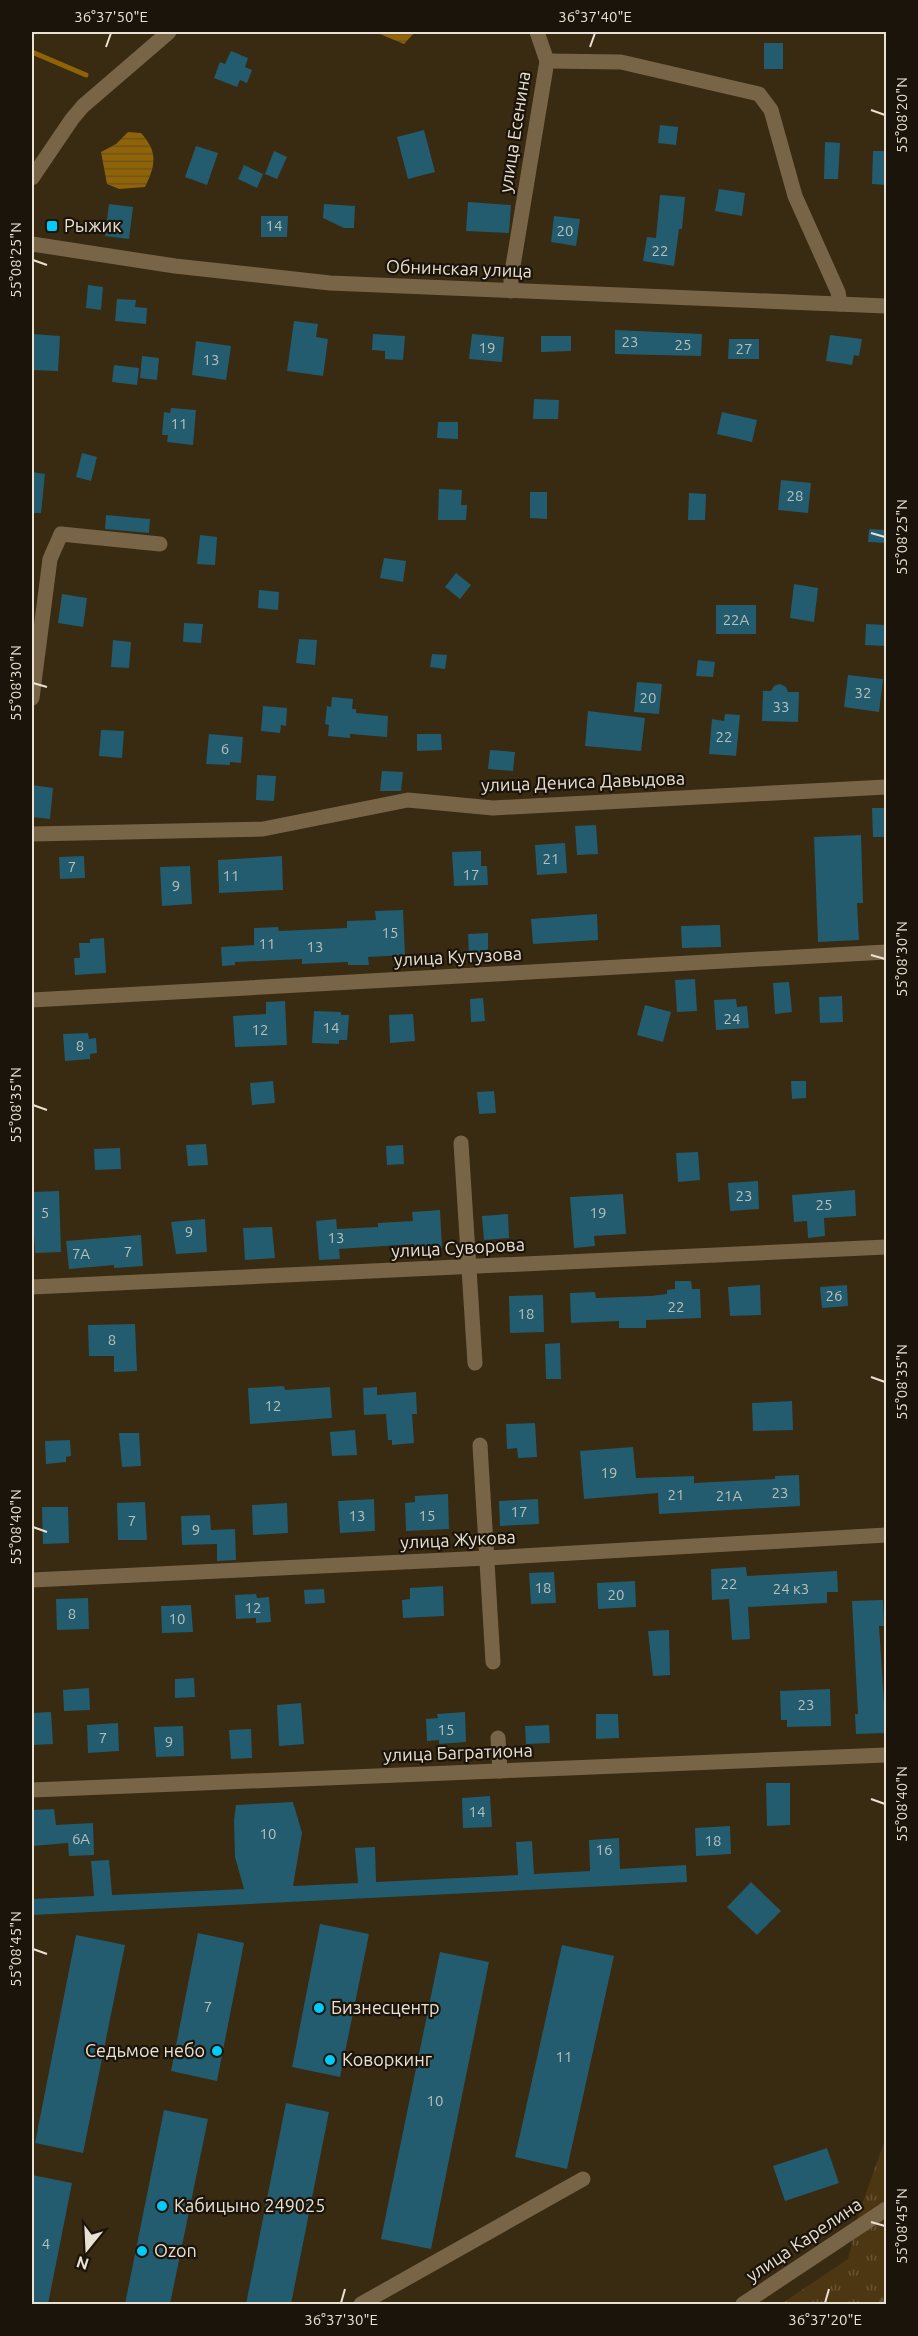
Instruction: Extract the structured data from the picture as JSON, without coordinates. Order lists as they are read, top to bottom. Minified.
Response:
{"streets":{"street":["улица Есенина","Обнинская улица","улица Дениса Давыдова","улица Кутузова","улица Суворова","улица Жукова","улица Багратиона","улица Карелина"]},"crossings":[["улица Есенина","Обнинская улица"]],"places":{"transit":["Рыжик"],"other":["Бизнесцентр","Седьмое небо","Коворкинг","Кабицыно 249025","Ozon"]},"house_numbers":["14","20","22","23","25","19","27","13","11","28","22А","32","20","33","22","6","21","7","17","11","9","15","11","13","24","14","12","8","23","25","5","19","9","13","7","7А","26","22","18","8","12","19","23","21","21А","17","13","15","7","9","22","18","24 к3","20","12","8","10","23","15","7","9","14","10","6А","18","16","7","11","10","4"],"north":"bottom","coordinates":["36°37'50\"E","36°37'40\"E","55°08'20\"N","55°08'25\"N","55°08'30\"N","55°08'35\"N","55°08'40\"N","55°08'45\"N","36°37'30\"E","36°37'20\"E"]}
